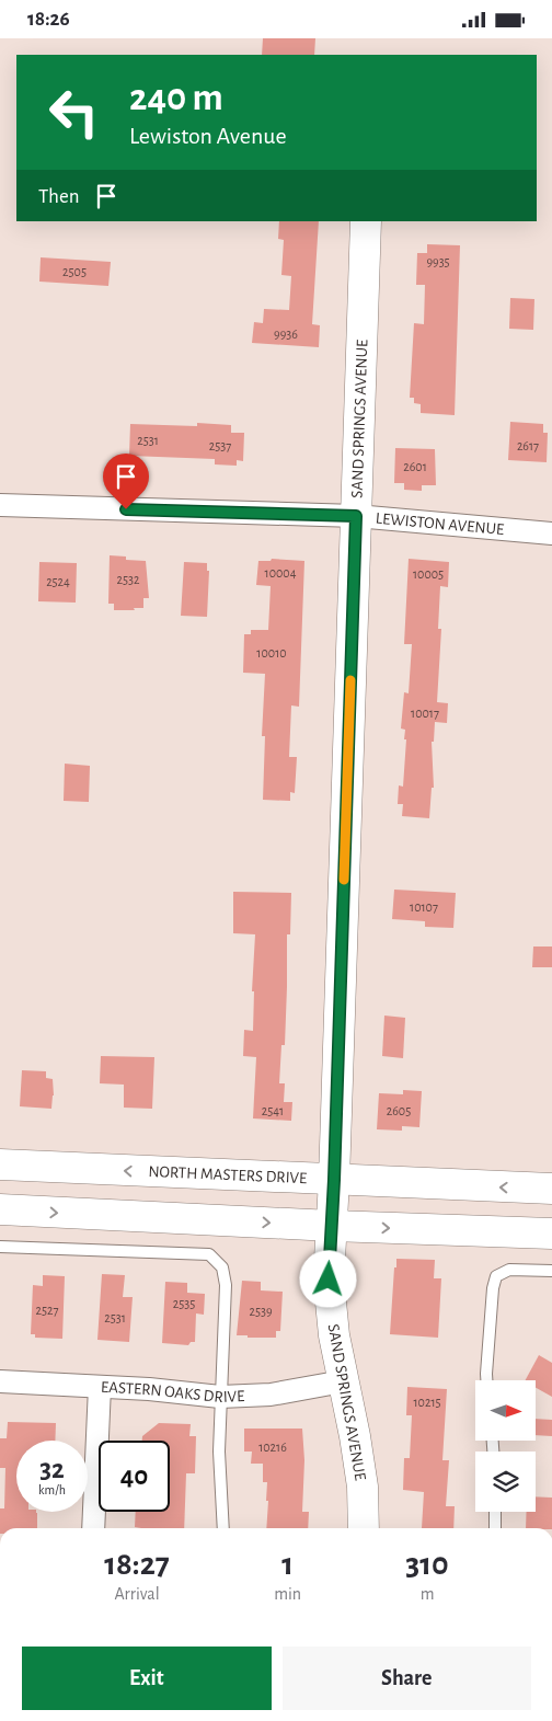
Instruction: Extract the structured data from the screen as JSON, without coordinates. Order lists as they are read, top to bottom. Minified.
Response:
{"streets":{"street":["SAND SPRINGS AVENUE","LEWISTON AVENUE","NORTH MASTERS DRIVE","EASTERN OAKS DRIVE"]},"crossings":[["SAND SPRINGS AVENUE","LEWISTON AVENUE"],["SAND SPRINGS AVENUE","NORTH MASTERS DRIVE"],["SAND SPRINGS AVENUE","EASTERN OAKS DRIVE"]],"house_numbers":["9935","2505","9936","2531","2537","2617","2601","10004","10005","2532","2524","10010","10017","10107","2541","2605","2535","2527","2539","2531","10215","10216"],"north":"right","page":{"status":"18:26","turn":["240 m","Lewiston Avenue"],"then":"Then","speed":"32 km/h","limit":"40","eta":["18:27","Arrival","1","min","310","m"],"buttons":["Exit","Share"]}}
